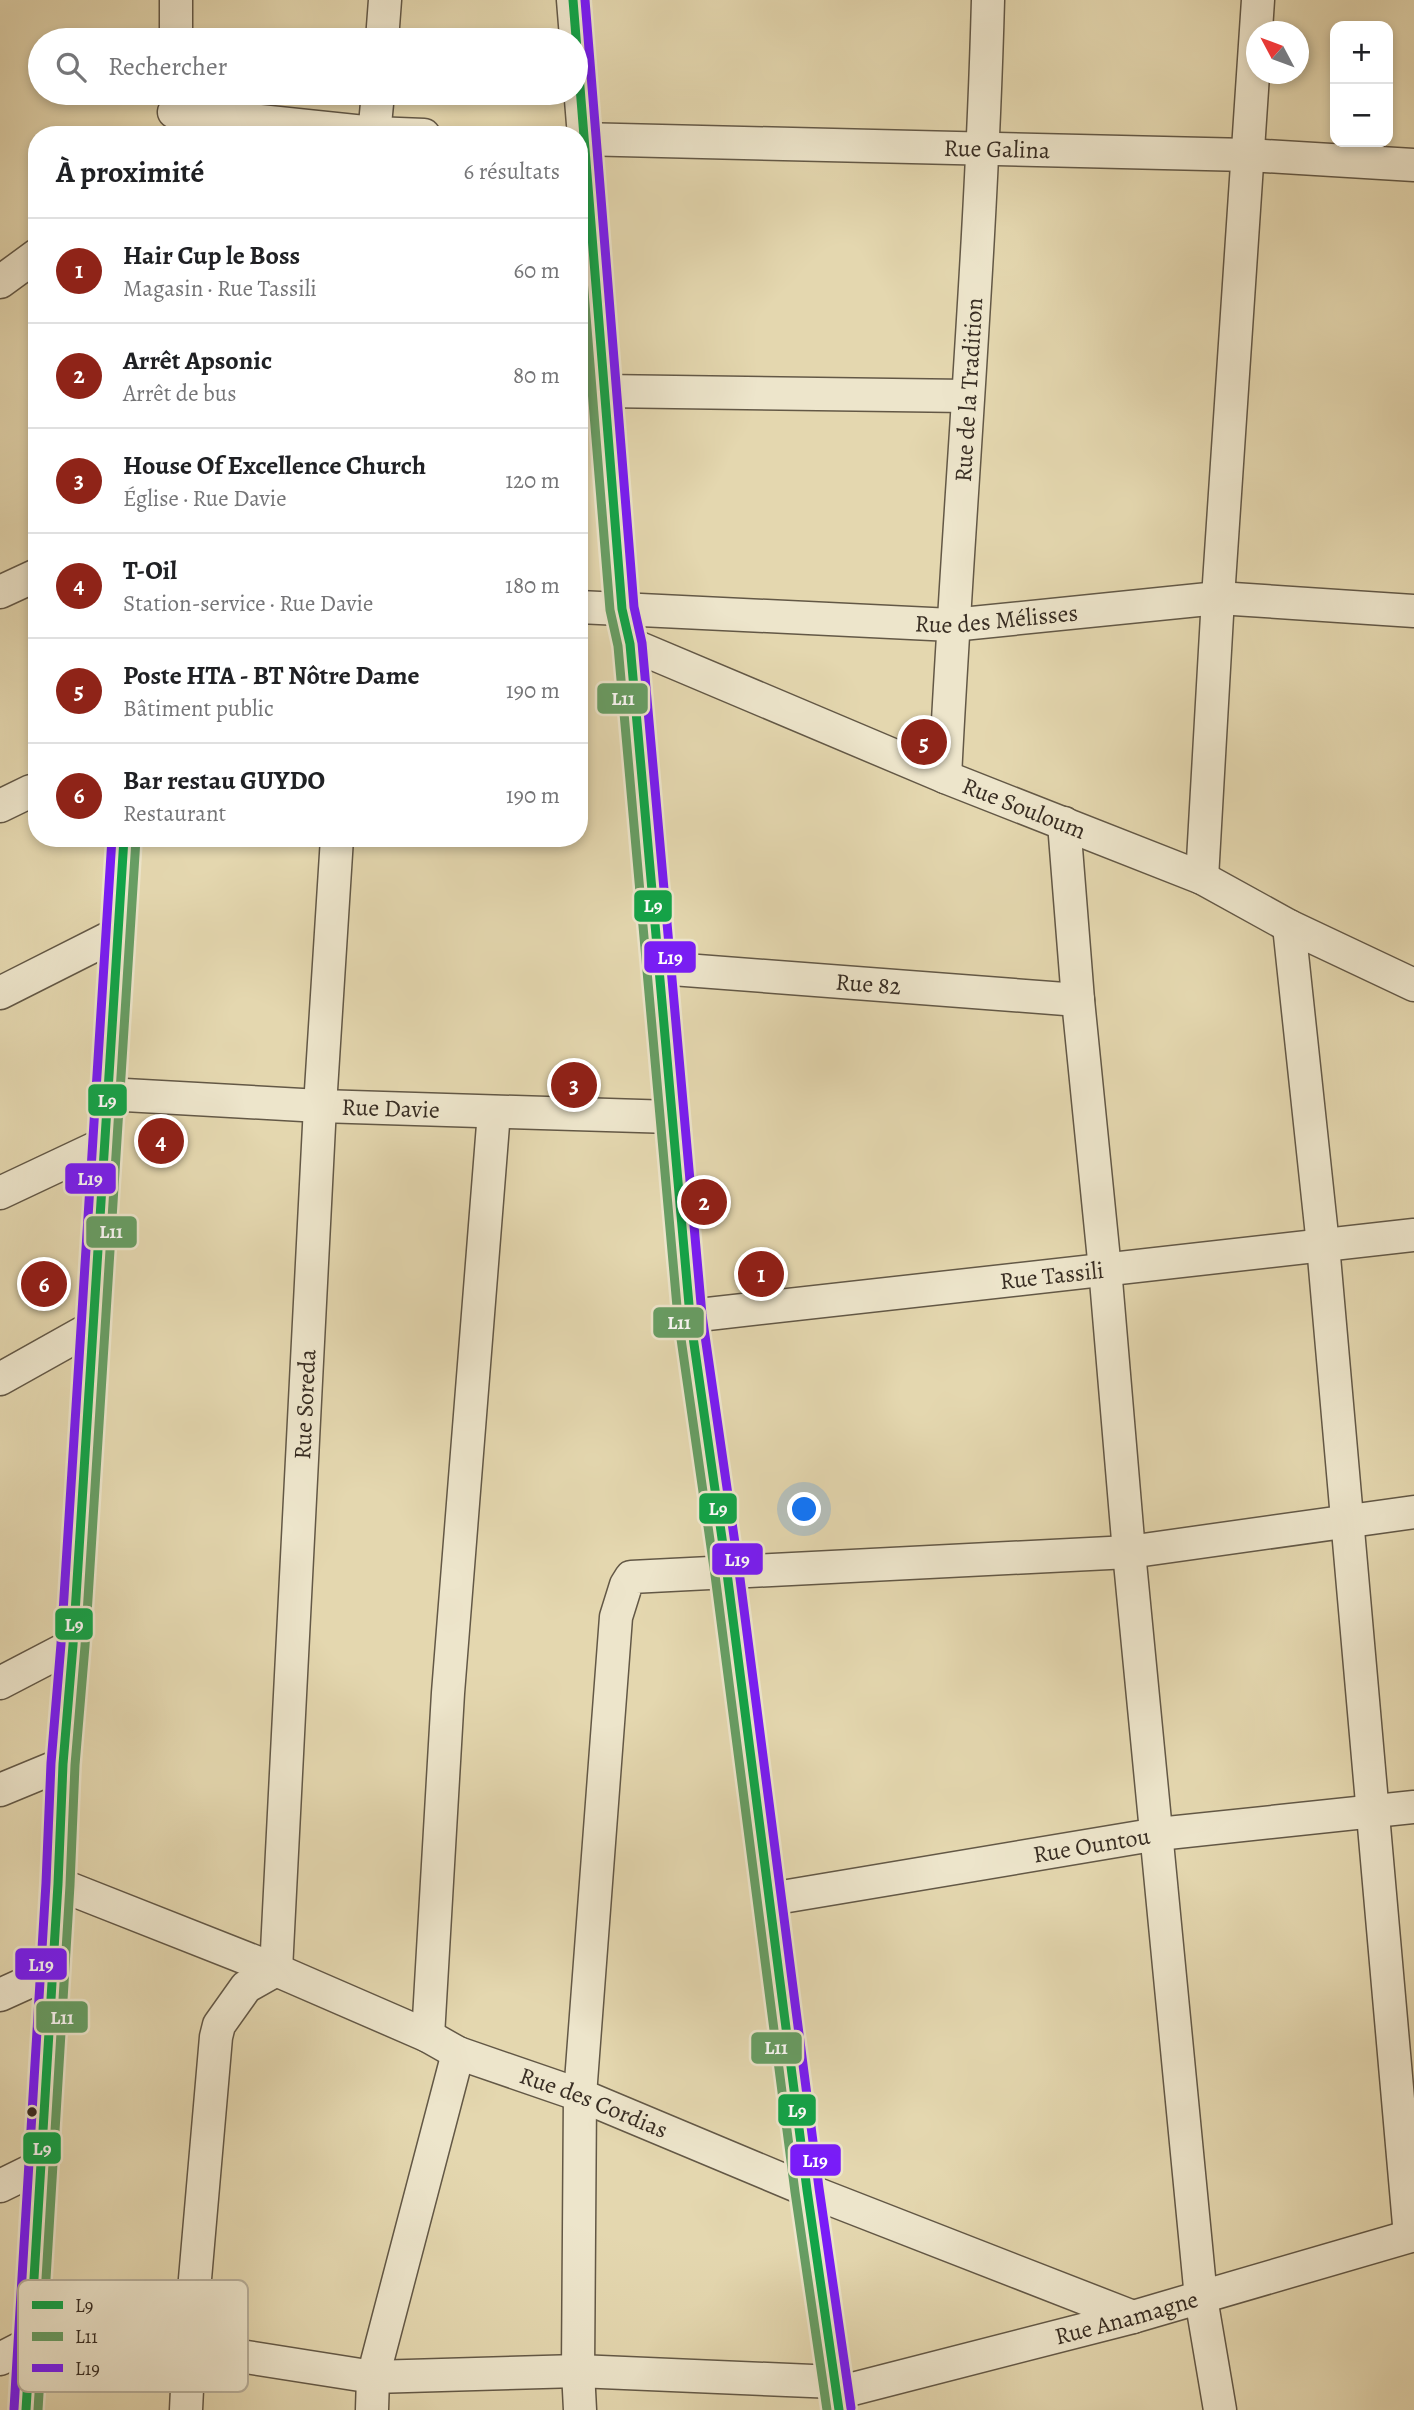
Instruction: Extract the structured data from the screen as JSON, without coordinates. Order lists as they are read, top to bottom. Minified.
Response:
{"streets":{"street":["Rue Galina","Rue de la Tradition","Rue des Mélisses","Rue Souloum","Rue 82","Rue Davie","Rue Tassili","Rue Soreda","Rue Ountou","Rue des Cordias","Rue Anamagne"]},"crossings":[["Rue Galina","Rue de la Tradition"],["Rue de la Tradition","Rue des Mélisses"],["Rue de la Tradition","Rue Souloum"],["Rue Davie","Rue Soreda"],["Rue Soreda","Rue des Cordias"],["Rue des Cordias","Rue Anamagne"]],"lines":["transit line L9","transit line L19","transit line L11"],"legend":["L9","L11","L19"],"north":"top left","page":{"map_buttons":["+","−"],"search":"Rechercher","heading":["À proximité","6 résultats"],"list":[{"mark":"1","name":"Hair Cup le Boss","note":"Magasin · Rue Tassili","value":"60 m"},{"mark":"2","name":"Arrêt Apsonic","note":"Arrêt de bus","value":"80 m"},{"mark":"3","name":"House Of Excellence Church","note":"Église · Rue Davie","value":"120 m"},{"mark":"4","name":"T-Oil","note":"Station-service · Rue Davie","value":"180 m"},{"mark":"5","name":"Poste HTA - BT Nôtre Dame","note":"Bâtiment public","value":"190 m"},{"mark":"6","name":"Bar restau GUYDO","note":"Restaurant","value":"190 m"}],"pins":["5","3","4","2","1","6"]}}
